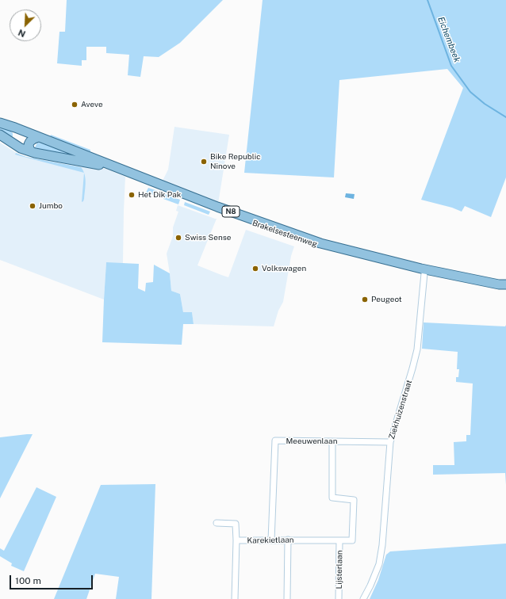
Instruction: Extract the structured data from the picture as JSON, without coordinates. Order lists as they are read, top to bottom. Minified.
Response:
{"streets":{"main road":["N8","Brakelsesteenweg"],"street":["Ziekhuizenstraat","Meeuwenlaan","Karekietlaan","Lijsterlaan"]},"crossings":[["Brakelsesteenweg","Ziekhuizenstraat"],["Ziekhuizenstraat","Meeuwenlaan"],["Meeuwenlaan","Karekietlaan"],["Karekietlaan","Lijsterlaan"]],"water":["Eichembeek"],"places":["Aveve","Bike Republic Ninove","Het Dik Pak","Jumbo","Swiss Sense","Volkswagen","Peugeot"],"scale_bar":"100 m","north":"bottom left"}
